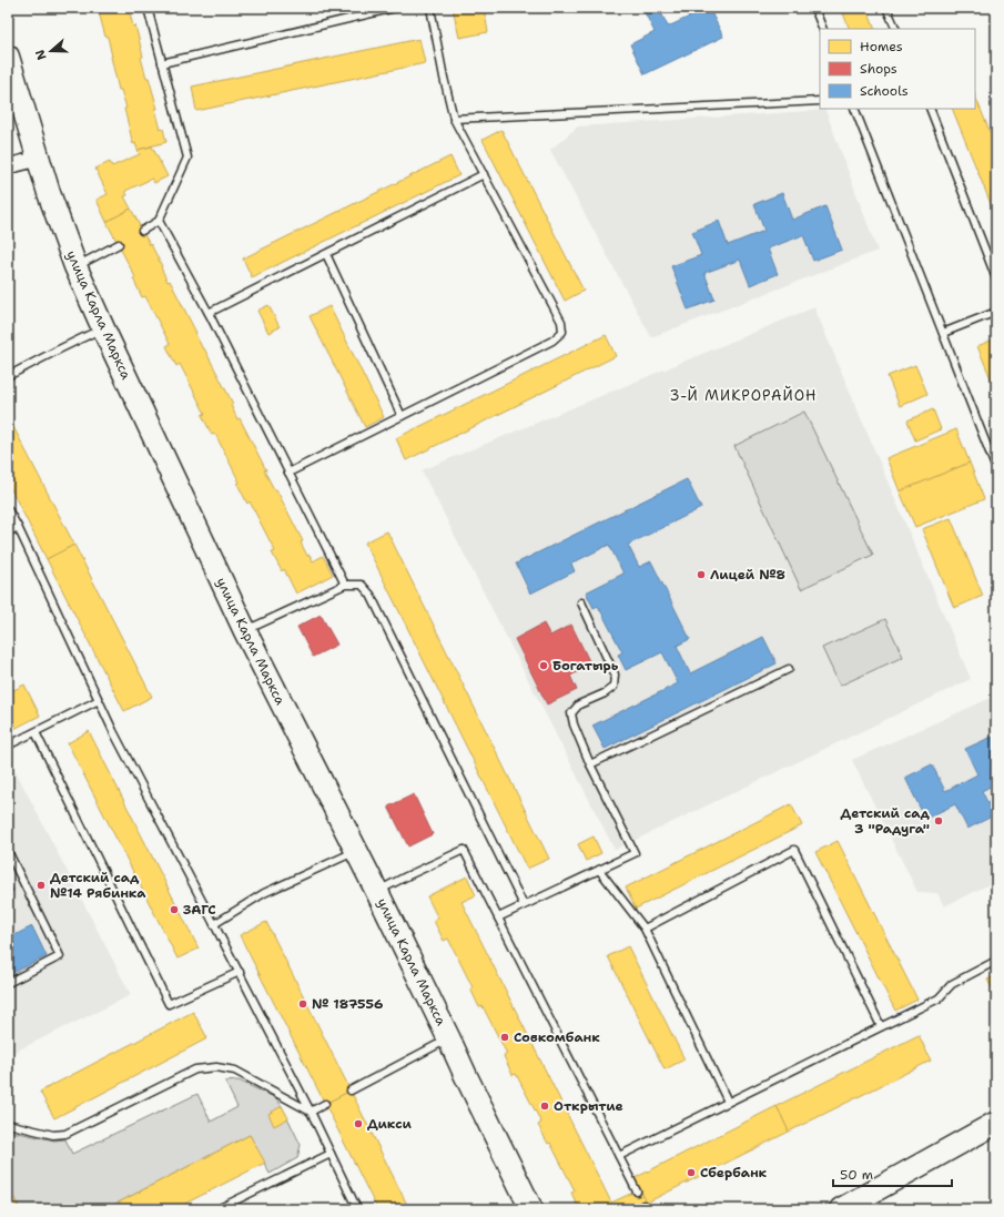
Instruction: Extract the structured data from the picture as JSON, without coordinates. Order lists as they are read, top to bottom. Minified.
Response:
{"streets":{"main road":["улица Карла Маркса"]},"districts":["3-Й МИКРОРАЙОН"],"places":["Лицей №8","Богатырь","Детский сад 3 \"Радуга\"","Детский сад №14 Рябинка","ЗАГС","№ 187556","Совкомбанк","Открытие","Дикси","Сбербанк"],"legend":["Homes","Shops","Schools"],"scale_bar":"50 m","north":"left"}
